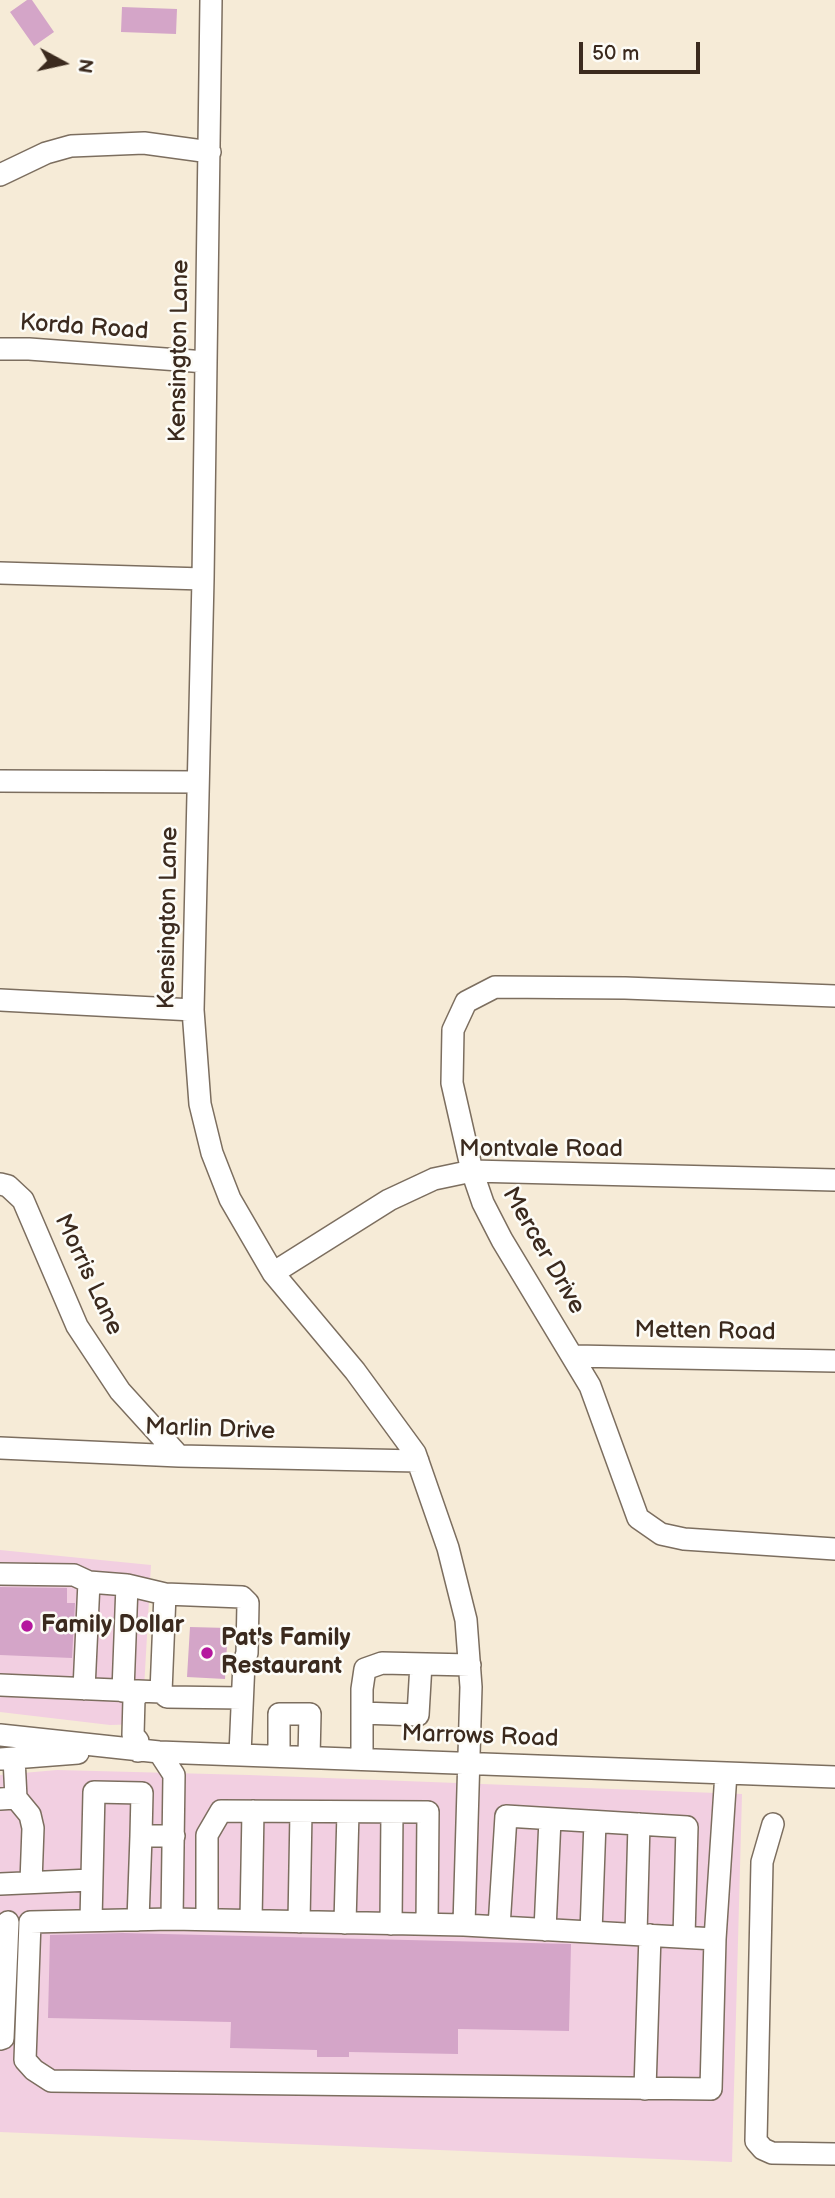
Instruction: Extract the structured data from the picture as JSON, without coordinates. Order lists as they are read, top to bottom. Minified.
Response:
{"streets":{"street":["Korda Road","Kensington Lane","Montvale Road","Mercer Drive","Morris Lane","Metten Road","Marlin Drive","Marrows Road"]},"crossings":[["Korda Road","Kensington Lane"],["Kensington Lane","Montvale Road"],["Kensington Lane","Marlin Drive"],["Kensington Lane","Marrows Road"],["Montvale Road","Mercer Drive"],["Mercer Drive","Metten Road"],["Morris Lane","Marlin Drive"]],"places":["Family Dollar","Pat's Family Restaurant"],"scale_bar":"50 m","north":"right"}
